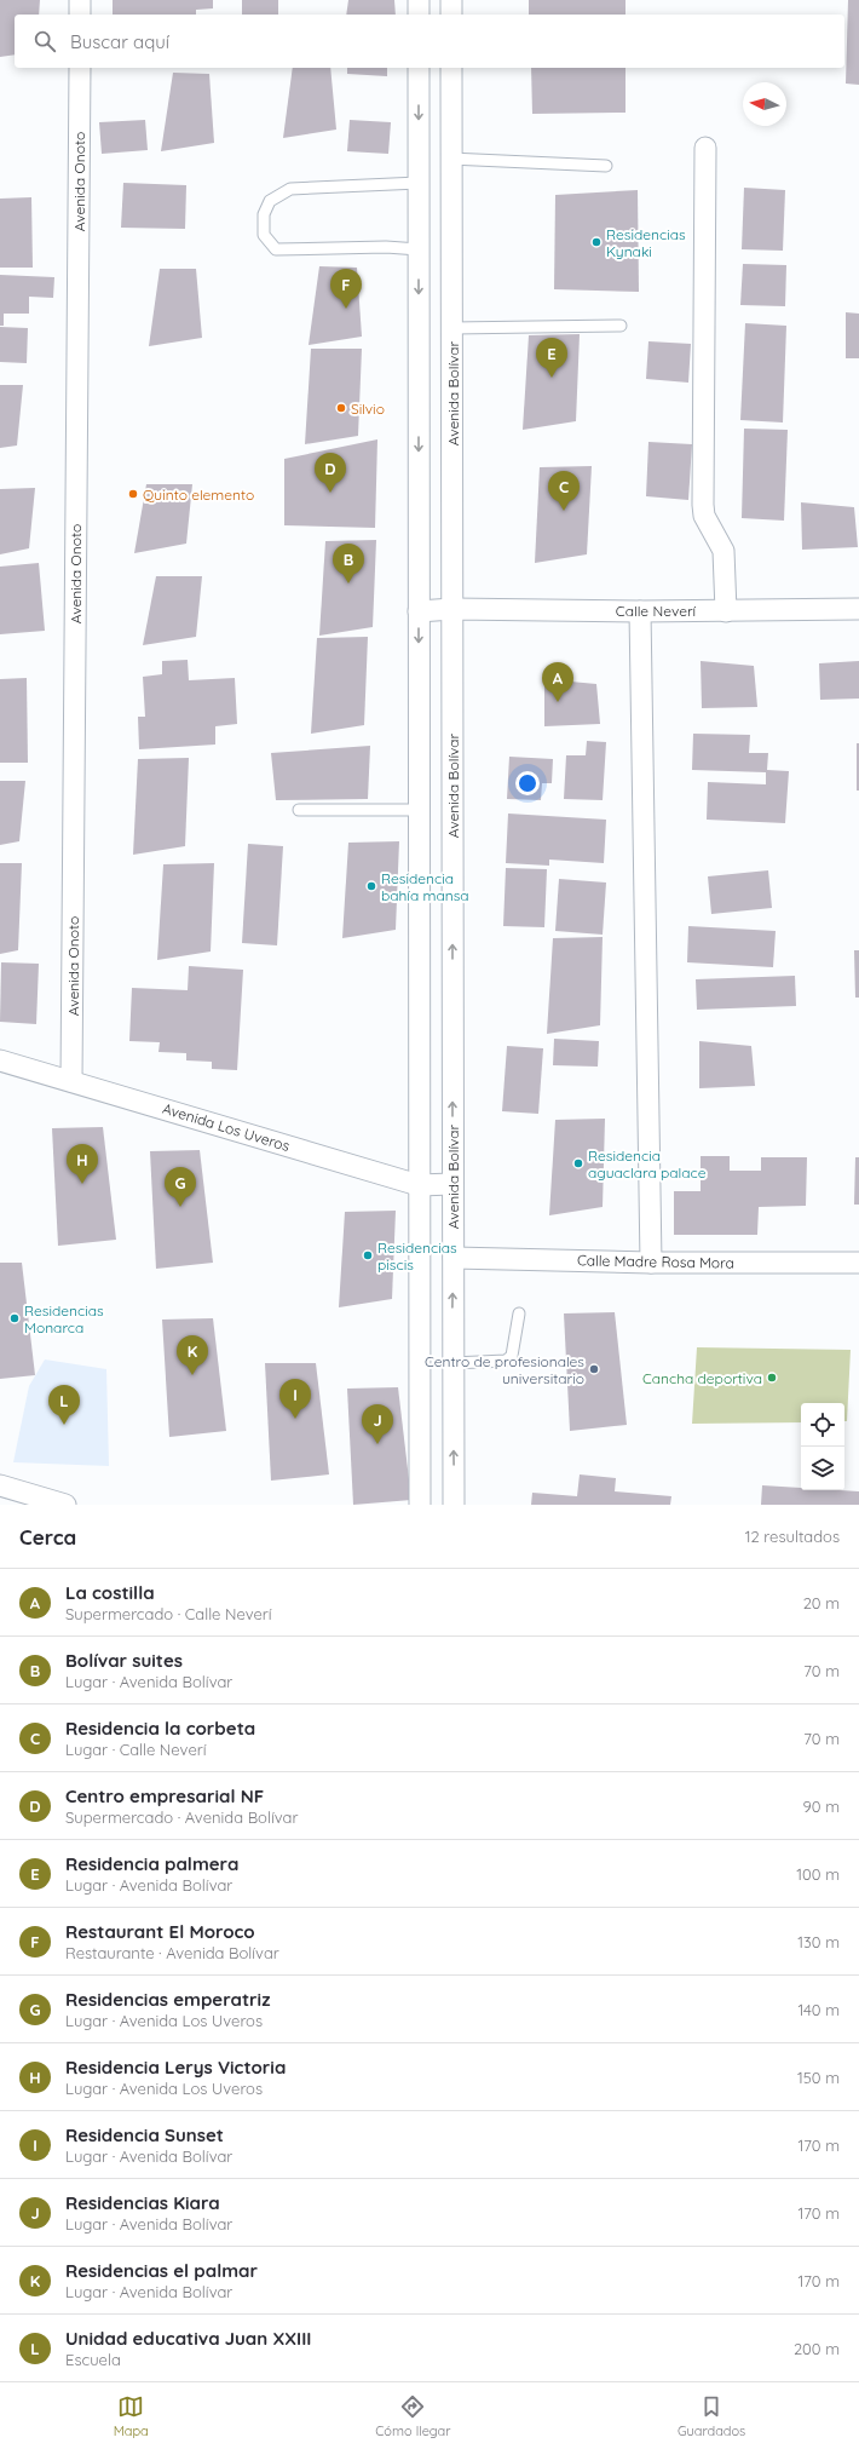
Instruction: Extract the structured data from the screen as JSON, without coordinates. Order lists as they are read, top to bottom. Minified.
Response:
{"streets":{"street":["Avenida Onoto","Avenida Bolívar","Calle Neverí","Avenida Los Uveros","Calle Madre Rosa Mora"]},"crossings":[["Avenida Onoto","Avenida Los Uveros"],["Avenida Bolívar","Calle Neverí"],["Avenida Bolívar","Avenida Los Uveros"],["Avenida Bolívar","Calle Madre Rosa Mora"]],"places":["Residencias Kynaki","Silvio","Quinto elemento","Residencia bahía mansa","Residencia aguaclara palace","Residencias piscis","Residencias Monarca","Centro de profesionales universitario","Cancha deportiva"],"north":"left","page":{"search":"Buscar aquí","pins":["F","E","D","C","B","A","H","G","K","I","L","J"],"heading":["Cerca","12 resultados"],"list":[{"mark":"A","name":"La costilla","note":"Supermercado · Calle Neverí","value":"20 m"},{"mark":"B","name":"Bolívar suites","note":"Lugar · Avenida Bolívar","value":"70 m"},{"mark":"C","name":"Residencia la corbeta","note":"Lugar · Calle Neverí","value":"70 m"},{"mark":"D","name":"Centro empresarial NF","note":"Supermercado · Avenida Bolívar","value":"90 m"},{"mark":"E","name":"Residencia palmera","note":"Lugar · Avenida Bolívar","value":"100 m"},{"mark":"F","name":"Restaurant El Moroco","note":"Restaurante · Avenida Bolívar","value":"130 m"},{"mark":"G","name":"Residencias emperatriz","note":"Lugar · Avenida Los Uveros","value":"140 m"},{"mark":"H","name":"Residencia Lerys Victoria","note":"Lugar · Avenida Los Uveros","value":"150 m"},{"mark":"I","name":"Residencia Sunset","note":"Lugar · Avenida Bolívar","value":"170 m"},{"mark":"J","name":"Residencias Kiara","note":"Lugar · Avenida Bolívar","value":"170 m"},{"mark":"K","name":"Residencias el palmar","note":"Lugar · Avenida Bolívar","value":"170 m"},{"mark":"L","name":"Unidad educativa Juan XXIII","note":"Escuela","value":"200 m"}],"nav":["Mapa","Cómo llegar","Guardados"]}}
